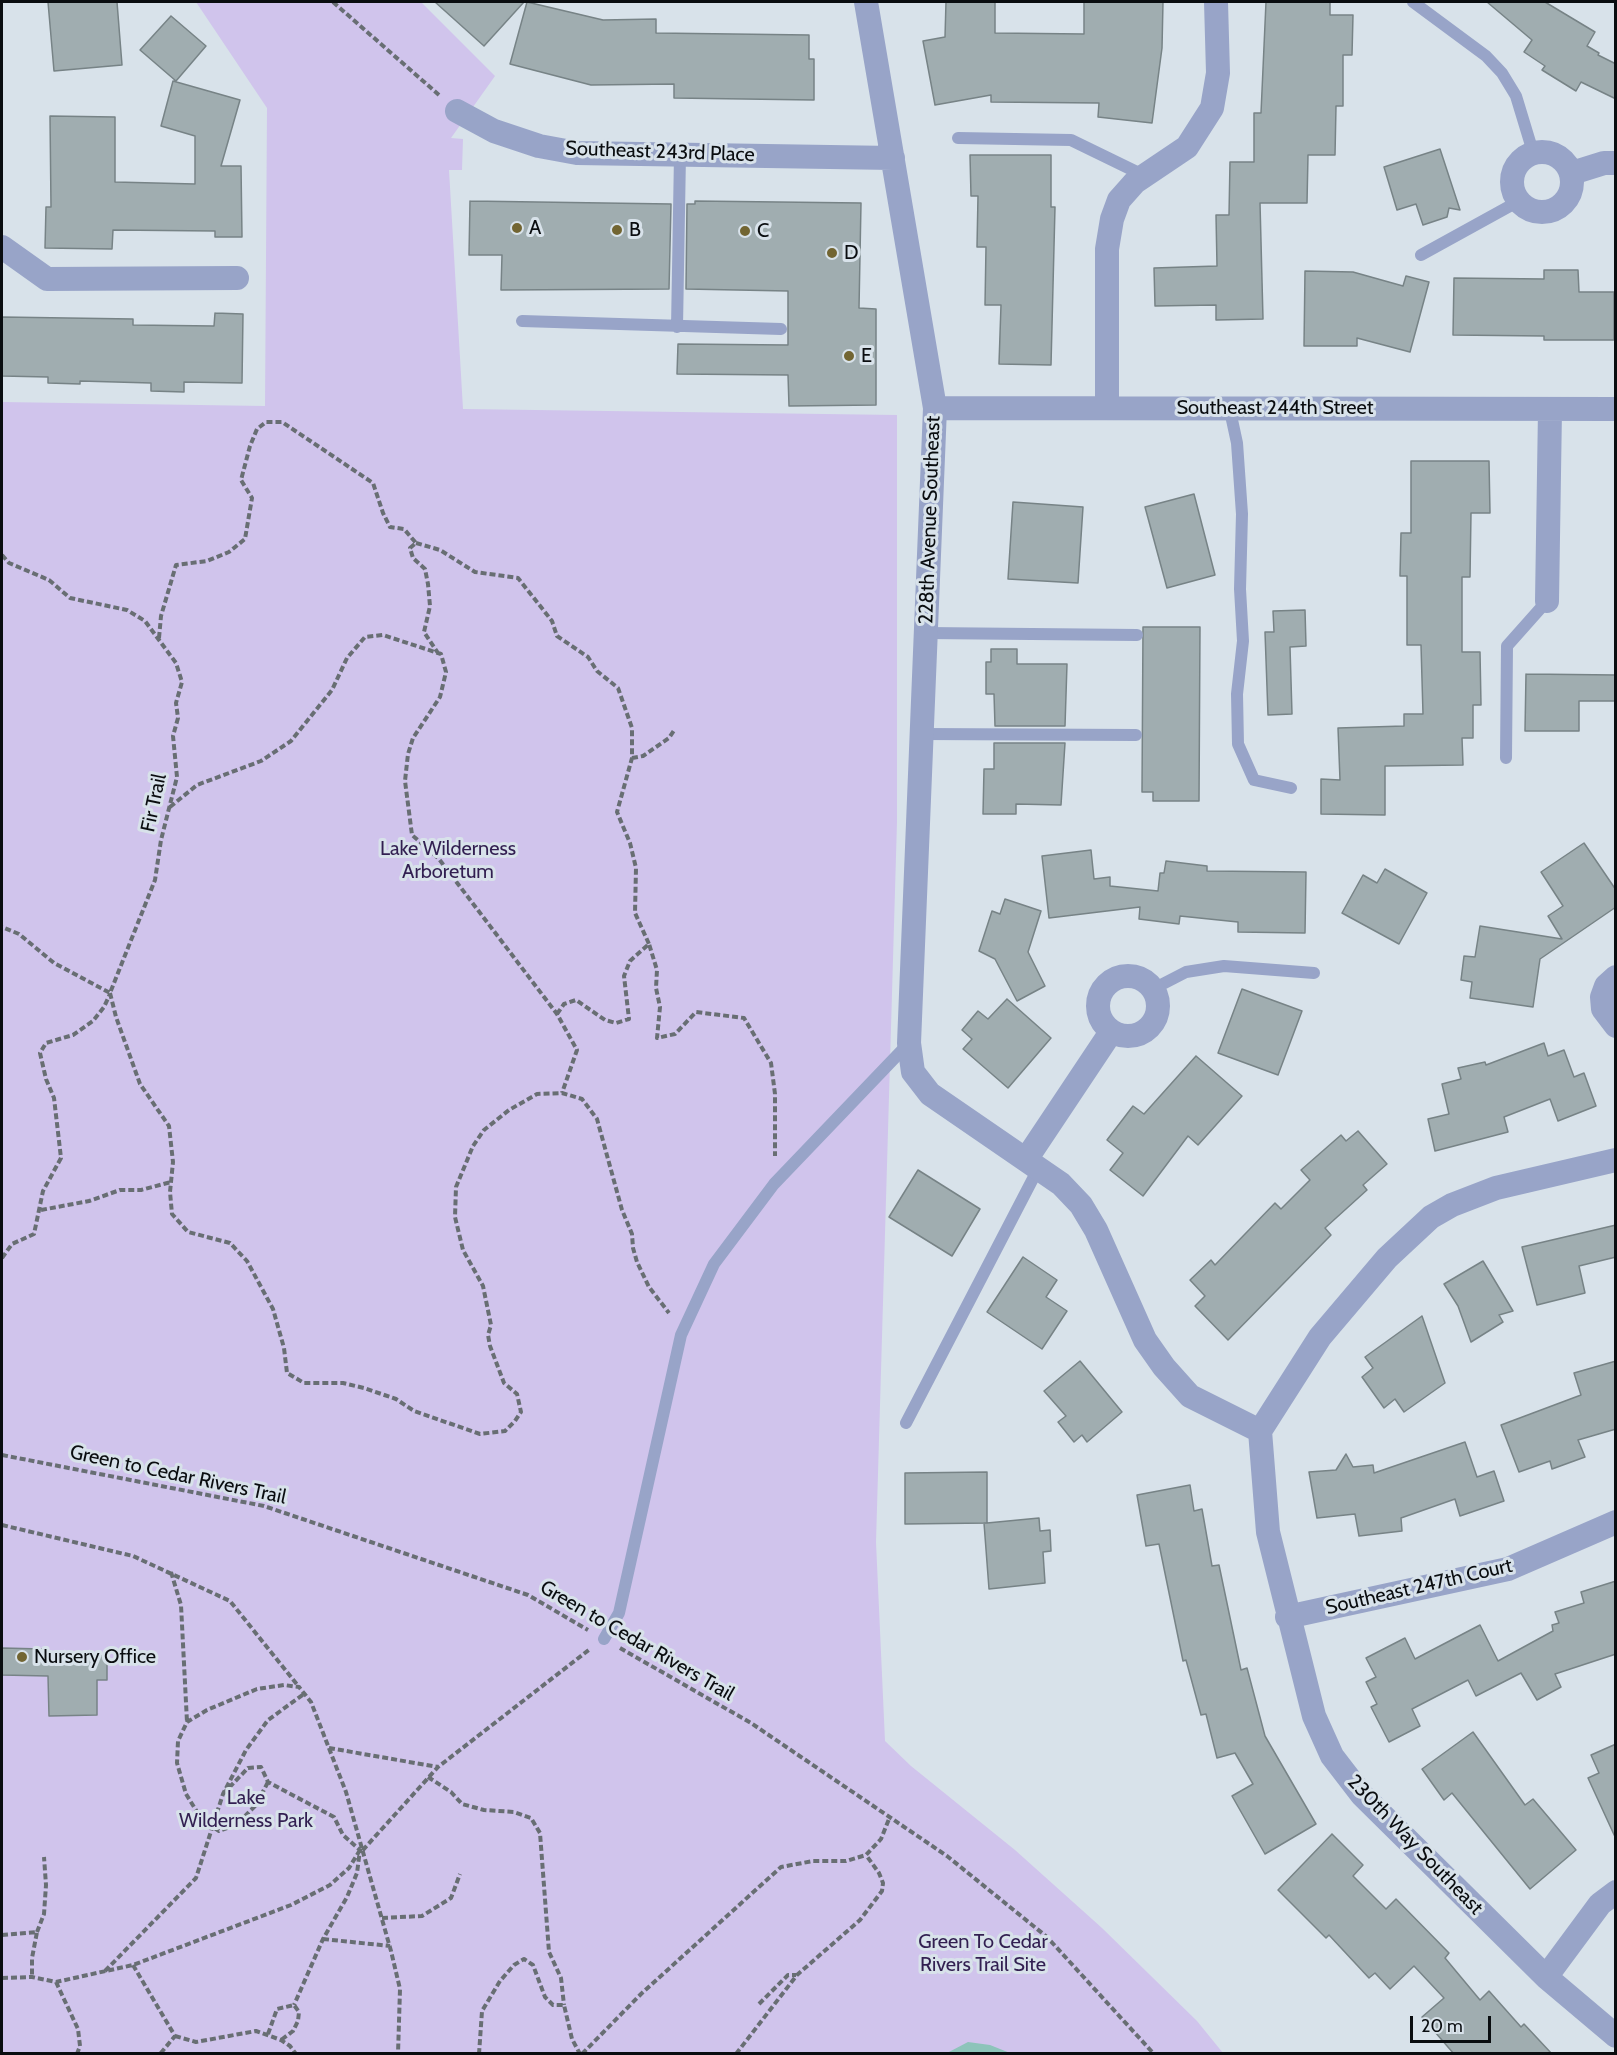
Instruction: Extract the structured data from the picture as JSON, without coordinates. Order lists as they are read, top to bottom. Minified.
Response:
{"streets":{"street":["Southeast 243rd Place","Southeast 244th Street","228th Avenue Southeast","Southeast 247th Court","230th Way Southeast"],"path":["Fir Trail","Green to Cedar Rivers Trail"]},"crossings":[["Southeast 243rd Place","228th Avenue Southeast"],["Southeast 244th Street","228th Avenue Southeast"],["228th Avenue Southeast","230th Way Southeast"],["Southeast 247th Court","230th Way Southeast"]],"parks":["Lake Wilderness Arboretum","Lake Wilderness Park","Green To Cedar Rivers Trail Site"],"places":["A","B","C","D","E","Nursery Office"],"scale_bar":"20 m"}
